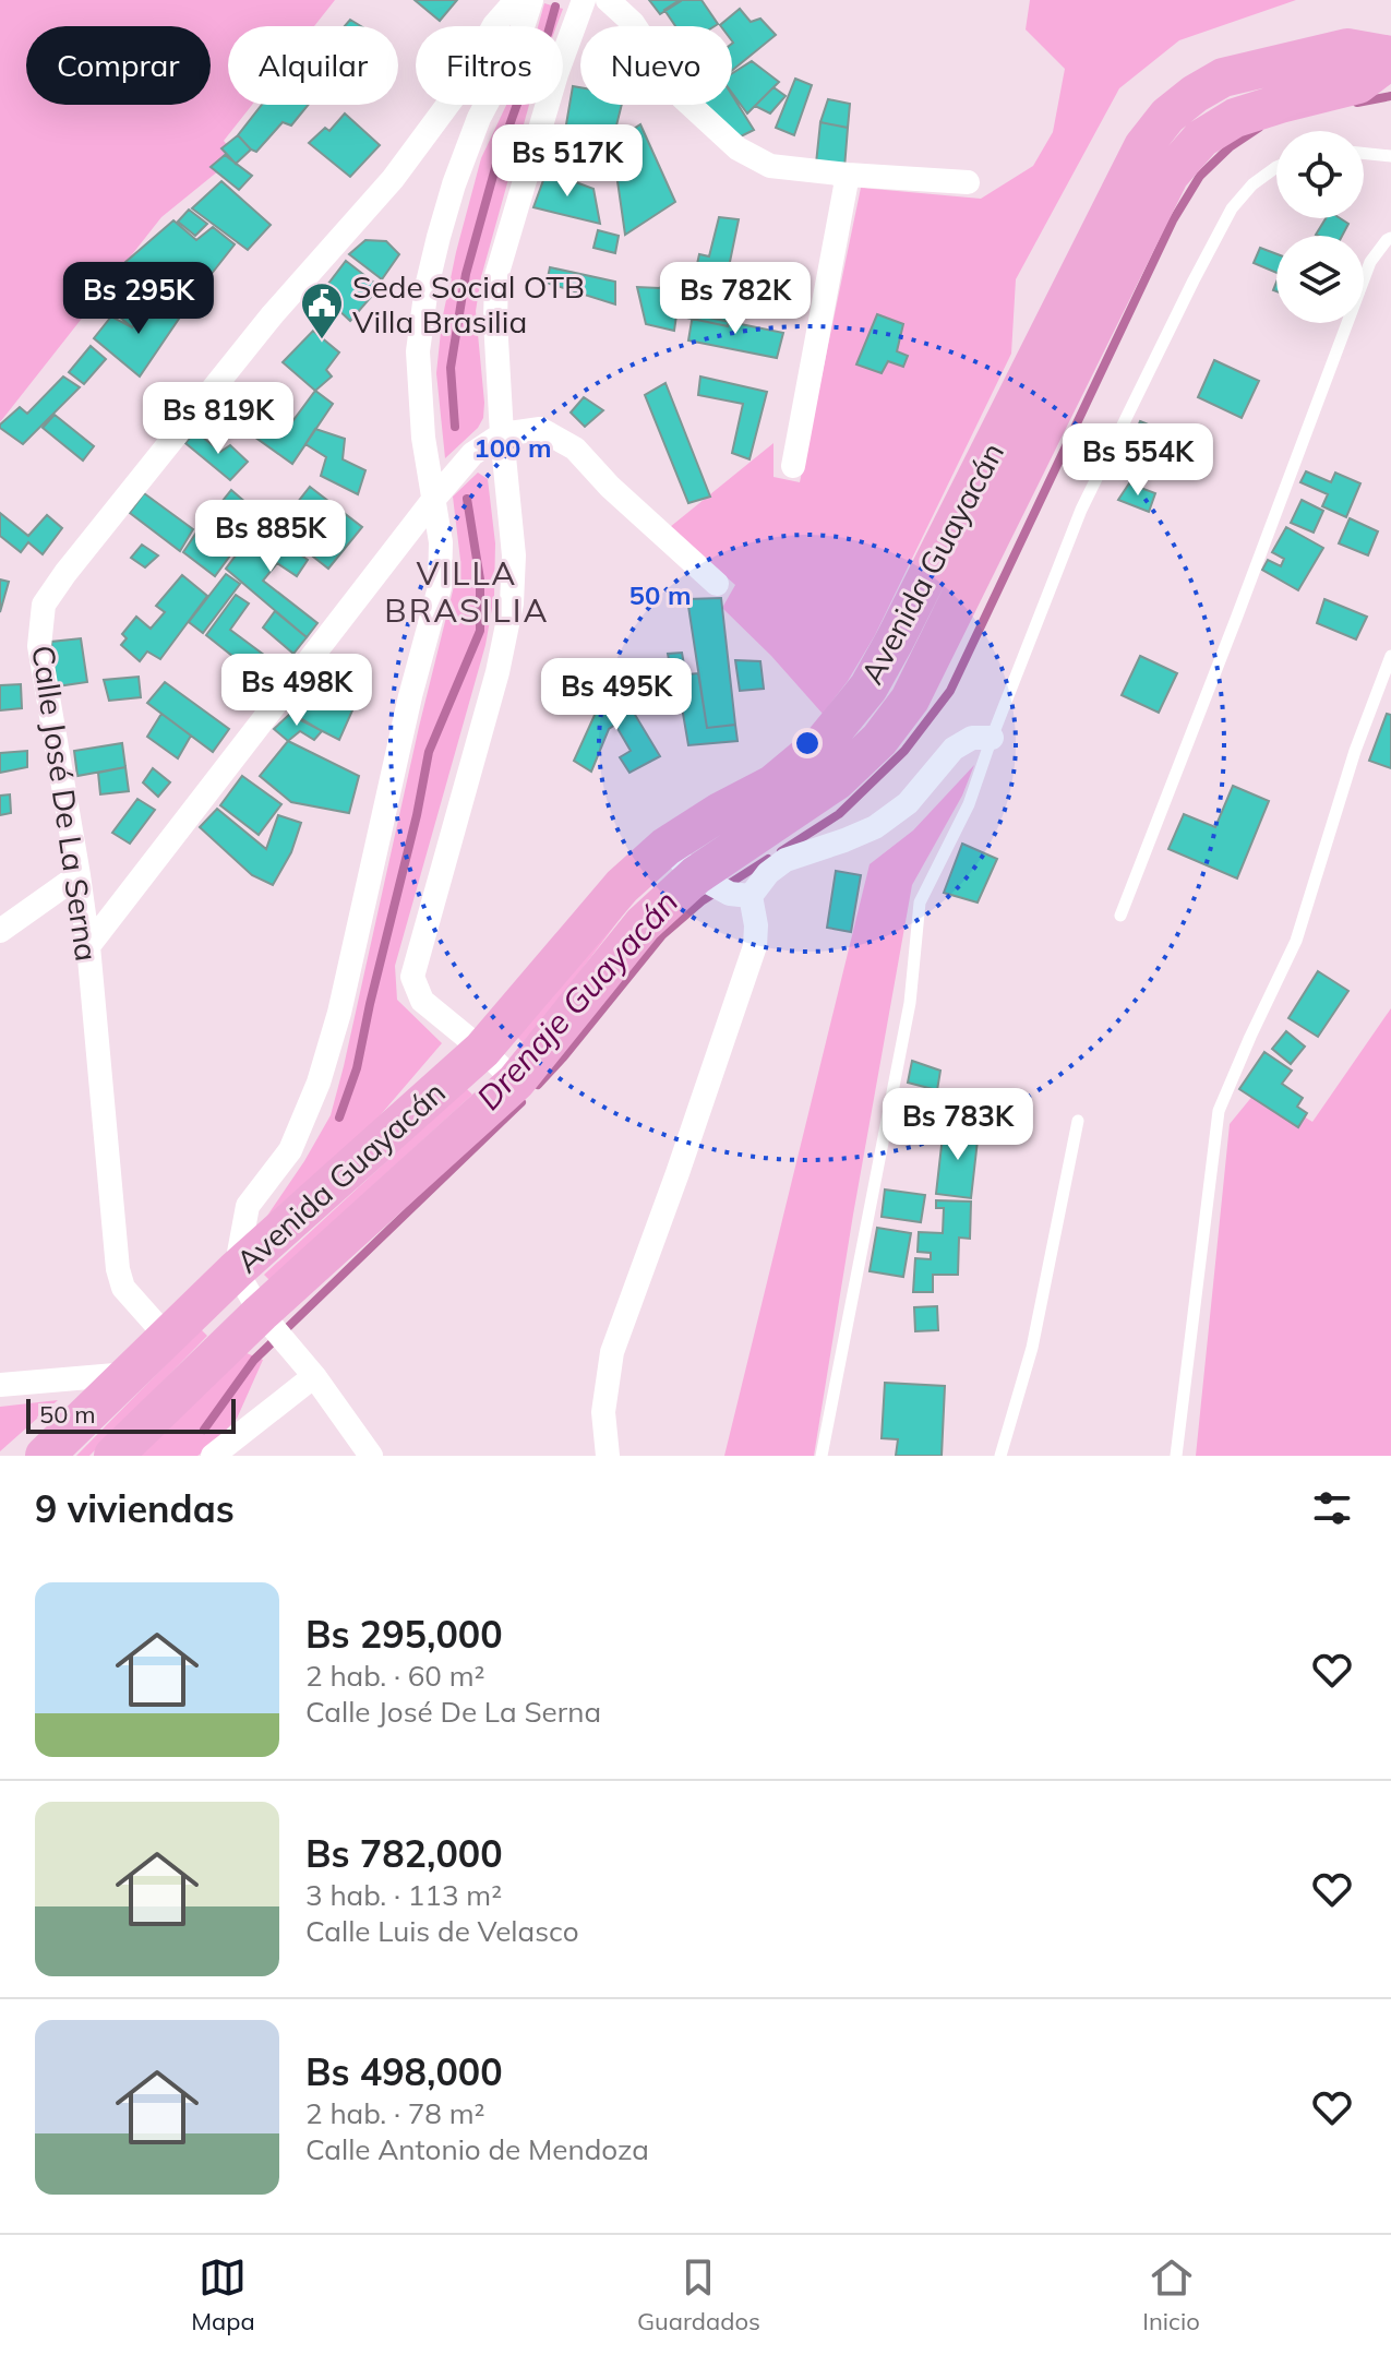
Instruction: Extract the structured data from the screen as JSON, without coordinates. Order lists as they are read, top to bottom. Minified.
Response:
{"streets":{"main road":["Avenida Guayacán"],"street":["Calle José De La Serna"]},"crossings":[["Avenida Guayacán","Calle José De La Serna"]],"districts":["VILLA BRASILIA"],"water":["Drenaje Guayacán"],"places":{"public building":["Sede Social OTB Villa Brasilia"]},"scale_bar":"50 m","page":{"chip":["Comprar","Alquilar","Filtros","Nuevo"],"price":["Bs 517K","Bs 295K","Bs 782K","Bs 819K","Bs 554K","Bs 885K","Bs 498K","Bs 495K","Bs 783K"],"scale":"50 m","heading":"9 viviendas","list":[{"name":"Bs 295,000","note":"2 hab. · 60 m² · Calle José De La Serna"},{"name":"Bs 782,000","note":"3 hab. · 113 m² · Calle Luis de Velasco"},{"name":"Bs 498,000","note":"2 hab. · 78 m² · Calle Antonio de Mendoza"}],"tabs":["Mapa","Guardados","Inicio"]},"rings":["100 m","50 m"]}
